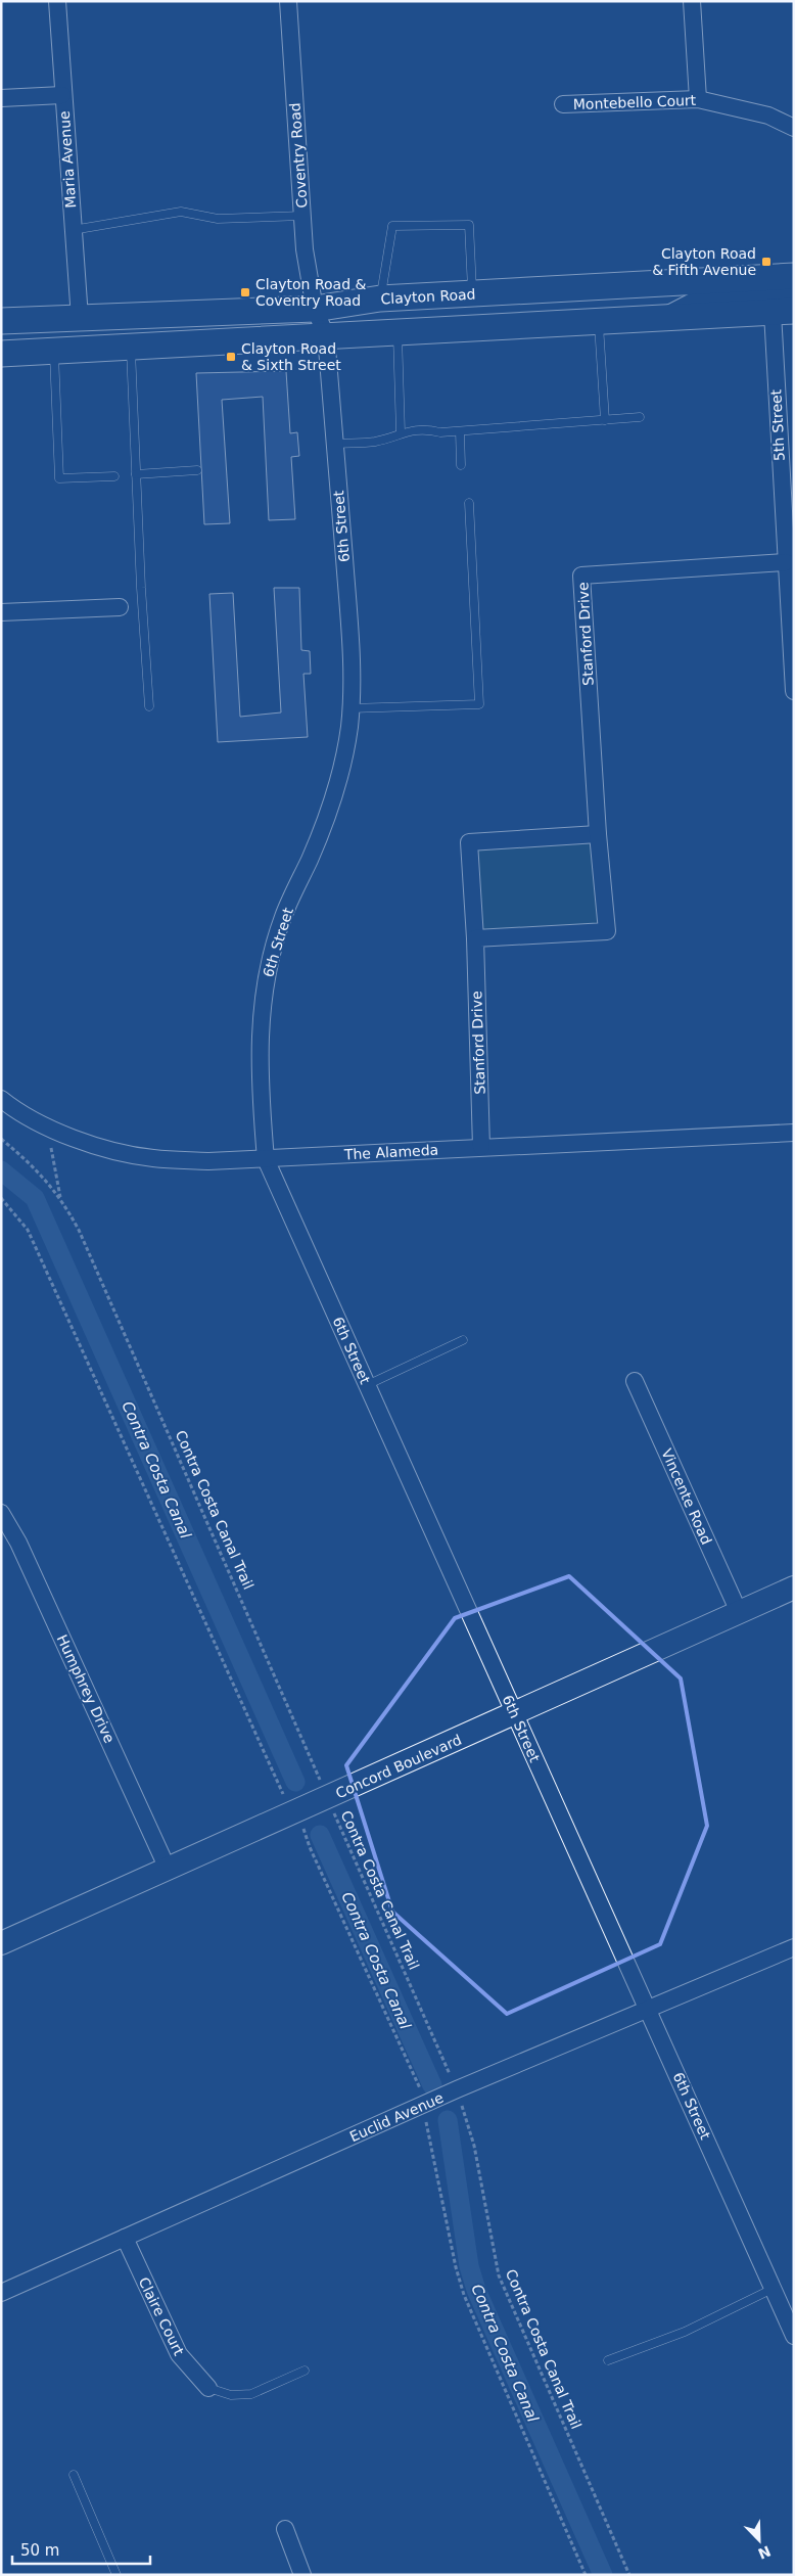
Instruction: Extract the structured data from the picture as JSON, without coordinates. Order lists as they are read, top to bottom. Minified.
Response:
{"streets":{"main road":["Clayton Road"],"street":["Montebello Court","Coventry Road","Maria Avenue","5th Street","6th Street","Stanford Drive","The Alameda","Vincente Road","Humphrey Drive","Concord Boulevard","Euclid Avenue","Claire Court"],"path":["Contra Costa Canal Trail"]},"crossings":[["Coventry Road","Clayton Road"],["Coventry Road","6th Street"],["Maria Avenue","Clayton Road"],["Clayton Road","6th Street"],["5th Street","Stanford Drive"],["6th Street","The Alameda"],["6th Street","Concord Boulevard"],["6th Street","Euclid Avenue"],["Stanford Drive","The Alameda"],["The Alameda","Contra Costa Canal Trail"],["Vincente Road","Concord Boulevard"],["Contra Costa Canal Trail","Concord Boulevard"],["Contra Costa Canal Trail","Euclid Avenue"],["Humphrey Drive","Concord Boulevard"],["Euclid Avenue","Claire Court"]],"water":["Contra Costa Canal"],"places":{"transit":["Clayton Road & Fifth Avenue","Clayton Road & Coventry Road","Clayton Road & Sixth Street"]},"scale_bar":"50 m","north":"bottom right"}
